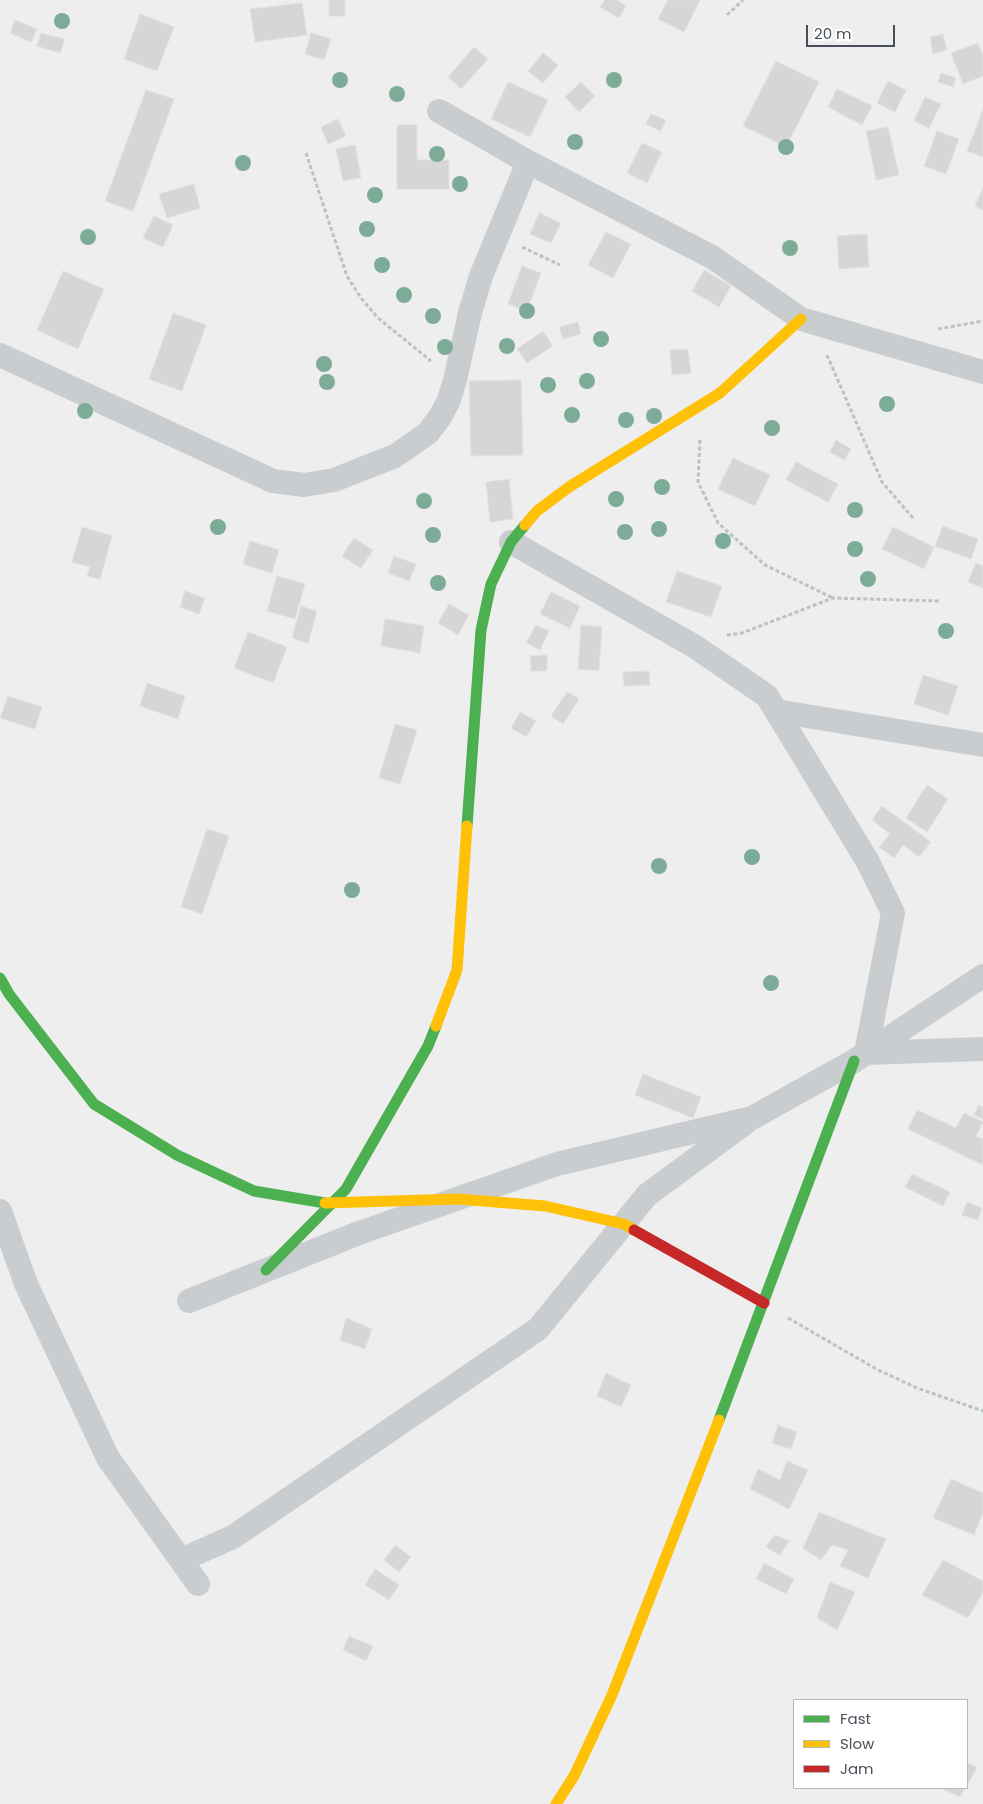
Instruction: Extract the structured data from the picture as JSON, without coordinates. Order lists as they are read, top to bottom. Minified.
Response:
{"legend":["Fast","Slow","Jam"],"scale_bar":"20 m"}
